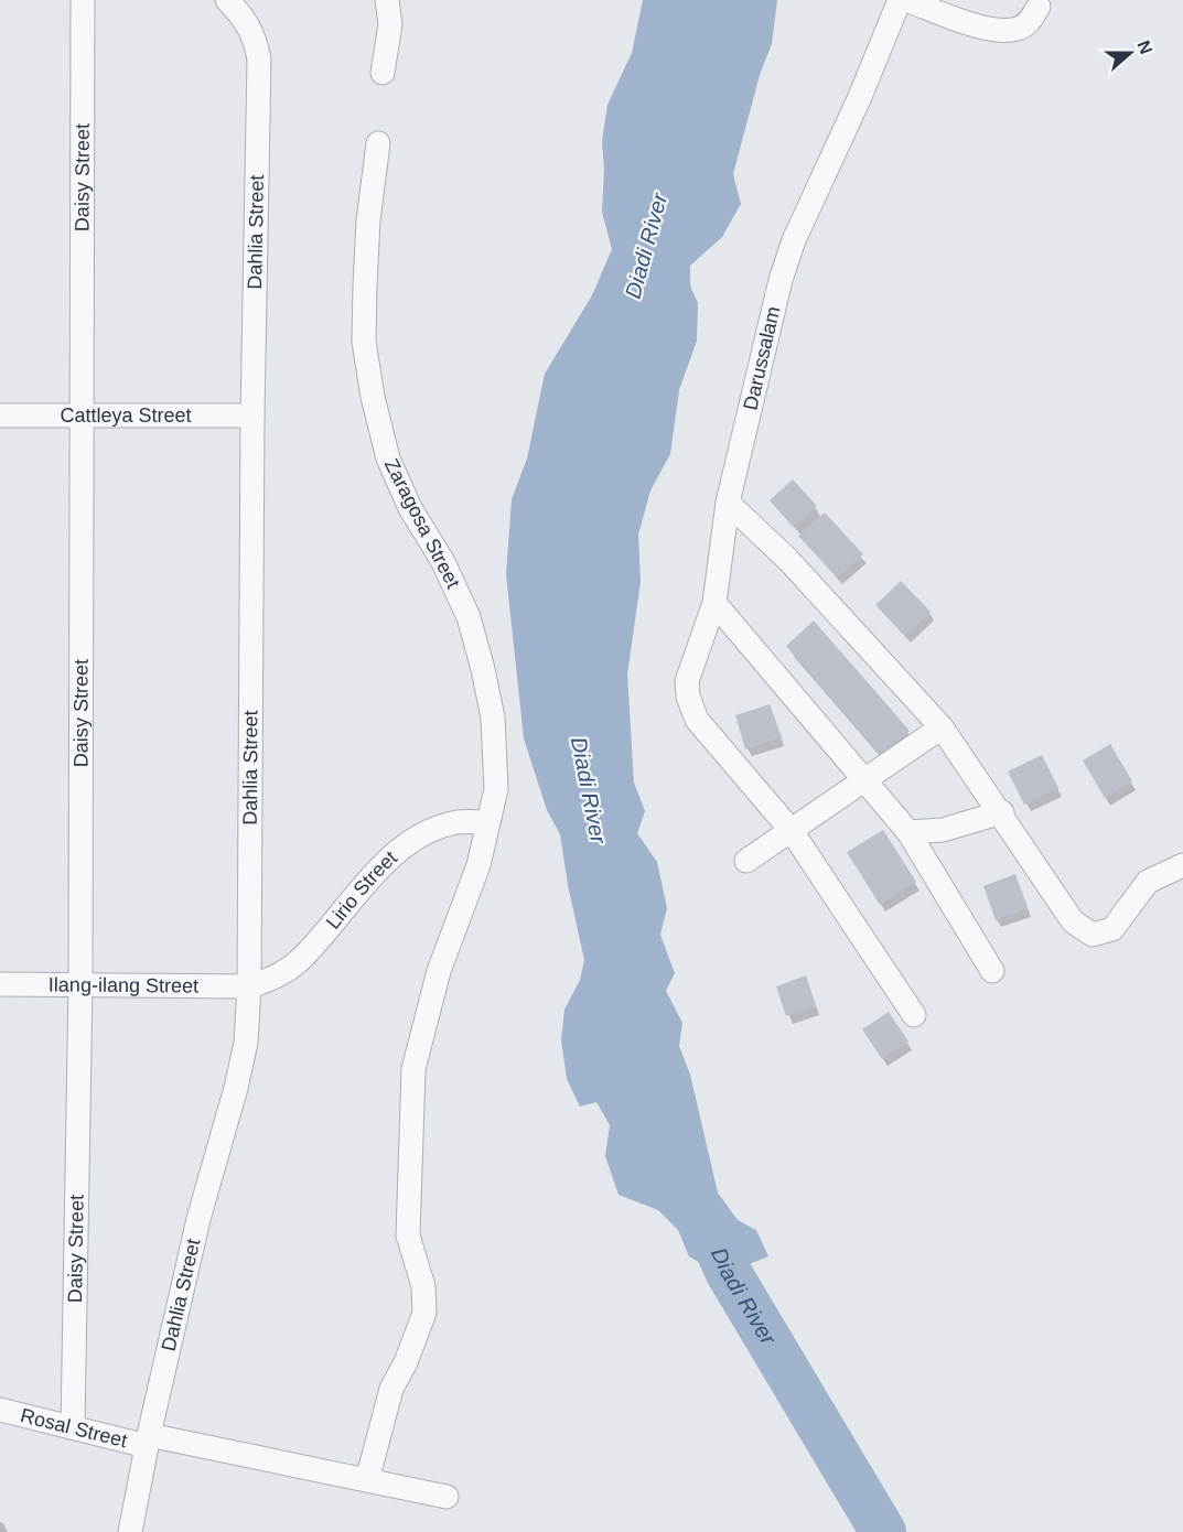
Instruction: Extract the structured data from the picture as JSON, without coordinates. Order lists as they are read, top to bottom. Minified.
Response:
{"streets":{"street":["Daisy Street","Dahlia Street","Darussalam","Cattleya Street","Zaragosa Street","Lirio Street","Ilang-ilang Street","Rosal Street"]},"crossings":[["Daisy Street","Cattleya Street"],["Daisy Street","Ilang-ilang Street"],["Daisy Street","Rosal Street"],["Dahlia Street","Cattleya Street"],["Dahlia Street","Lirio Street"],["Dahlia Street","Ilang-ilang Street"],["Dahlia Street","Rosal Street"],["Zaragosa Street","Lirio Street"],["Zaragosa Street","Rosal Street"],["Lirio Street","Ilang-ilang Street"]],"water":["Diadi River"],"north":"right"}
